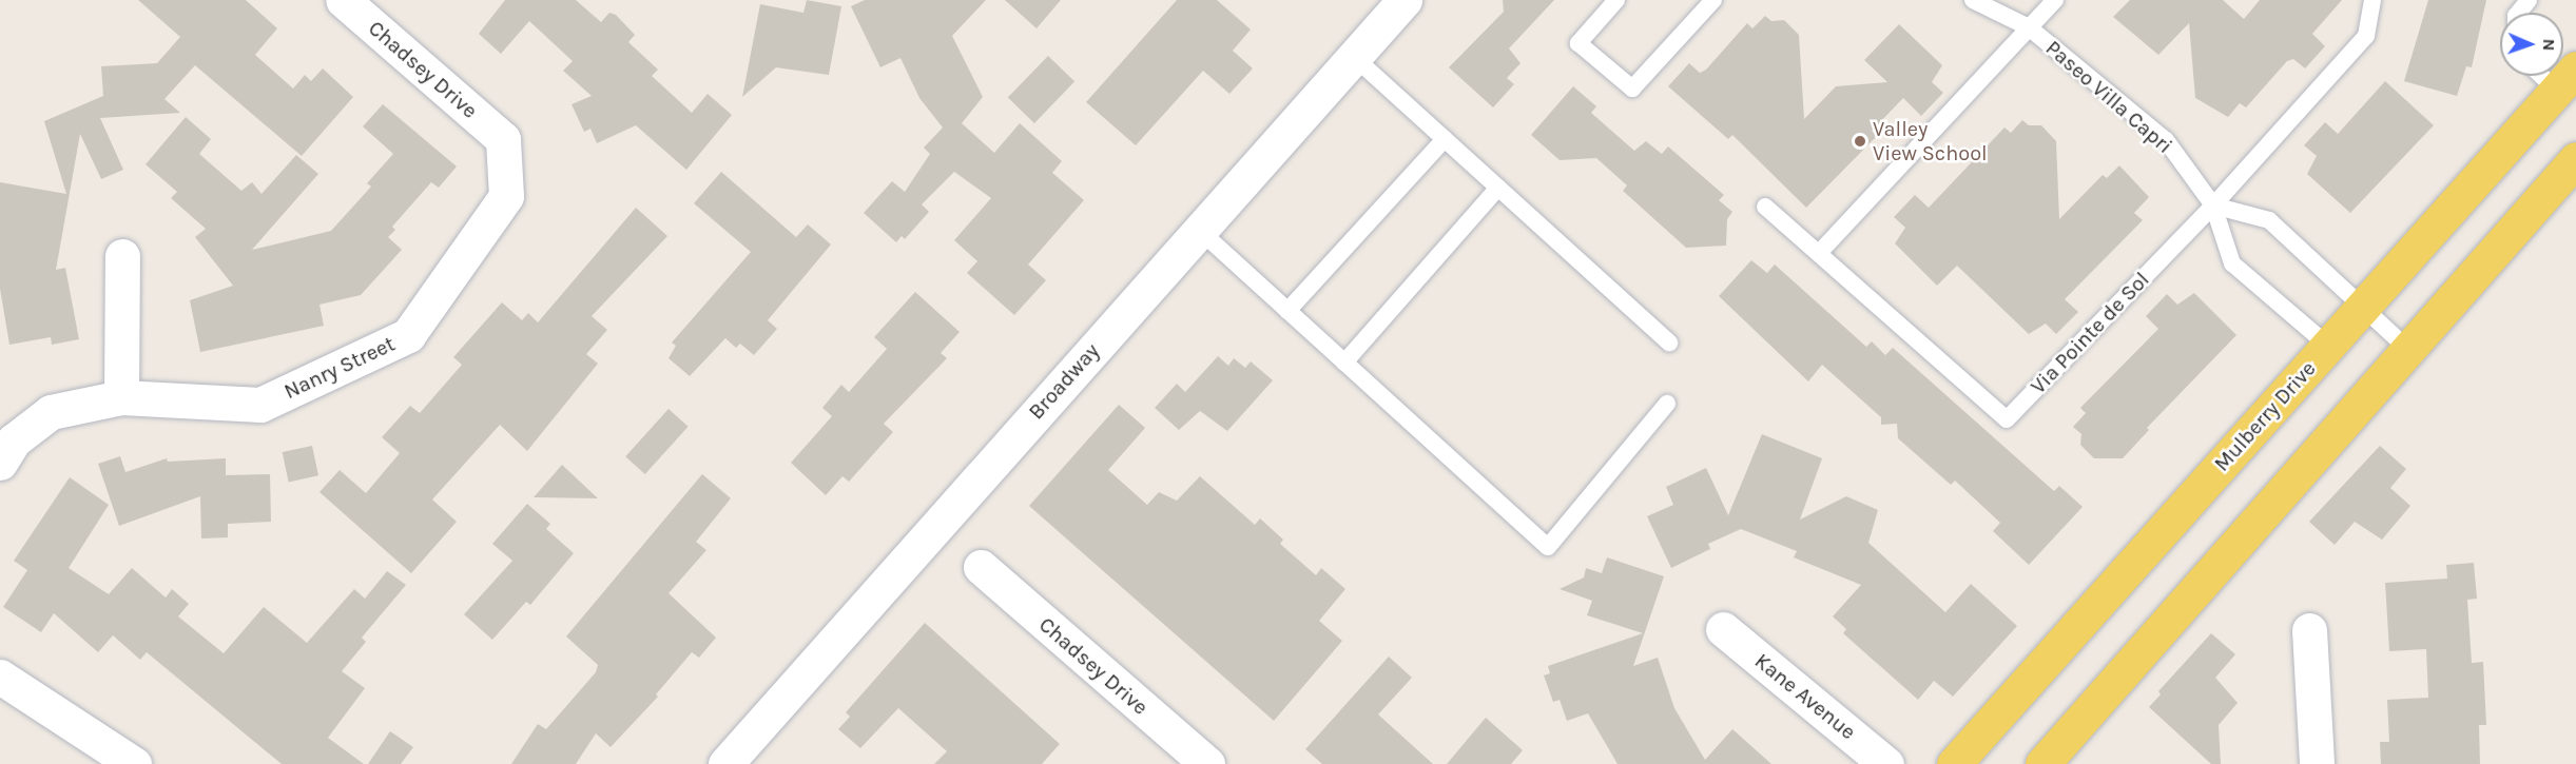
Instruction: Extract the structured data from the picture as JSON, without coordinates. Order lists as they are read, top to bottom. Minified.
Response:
{"streets":{"main road":["Mulberry Drive"],"street":["Chadsey Drive","Nanry Street","Broadway","Kane Avenue"],"lane":["Paseo Villa Capri","Via Pointe de Sol"]},"crossings":[["Chadsey Drive","Nanry Street"],["Paseo Villa Capri","Via Pointe de Sol"],["Paseo Villa Capri","Mulberry Drive"]],"places":["Valley View School"],"north":"right"}
